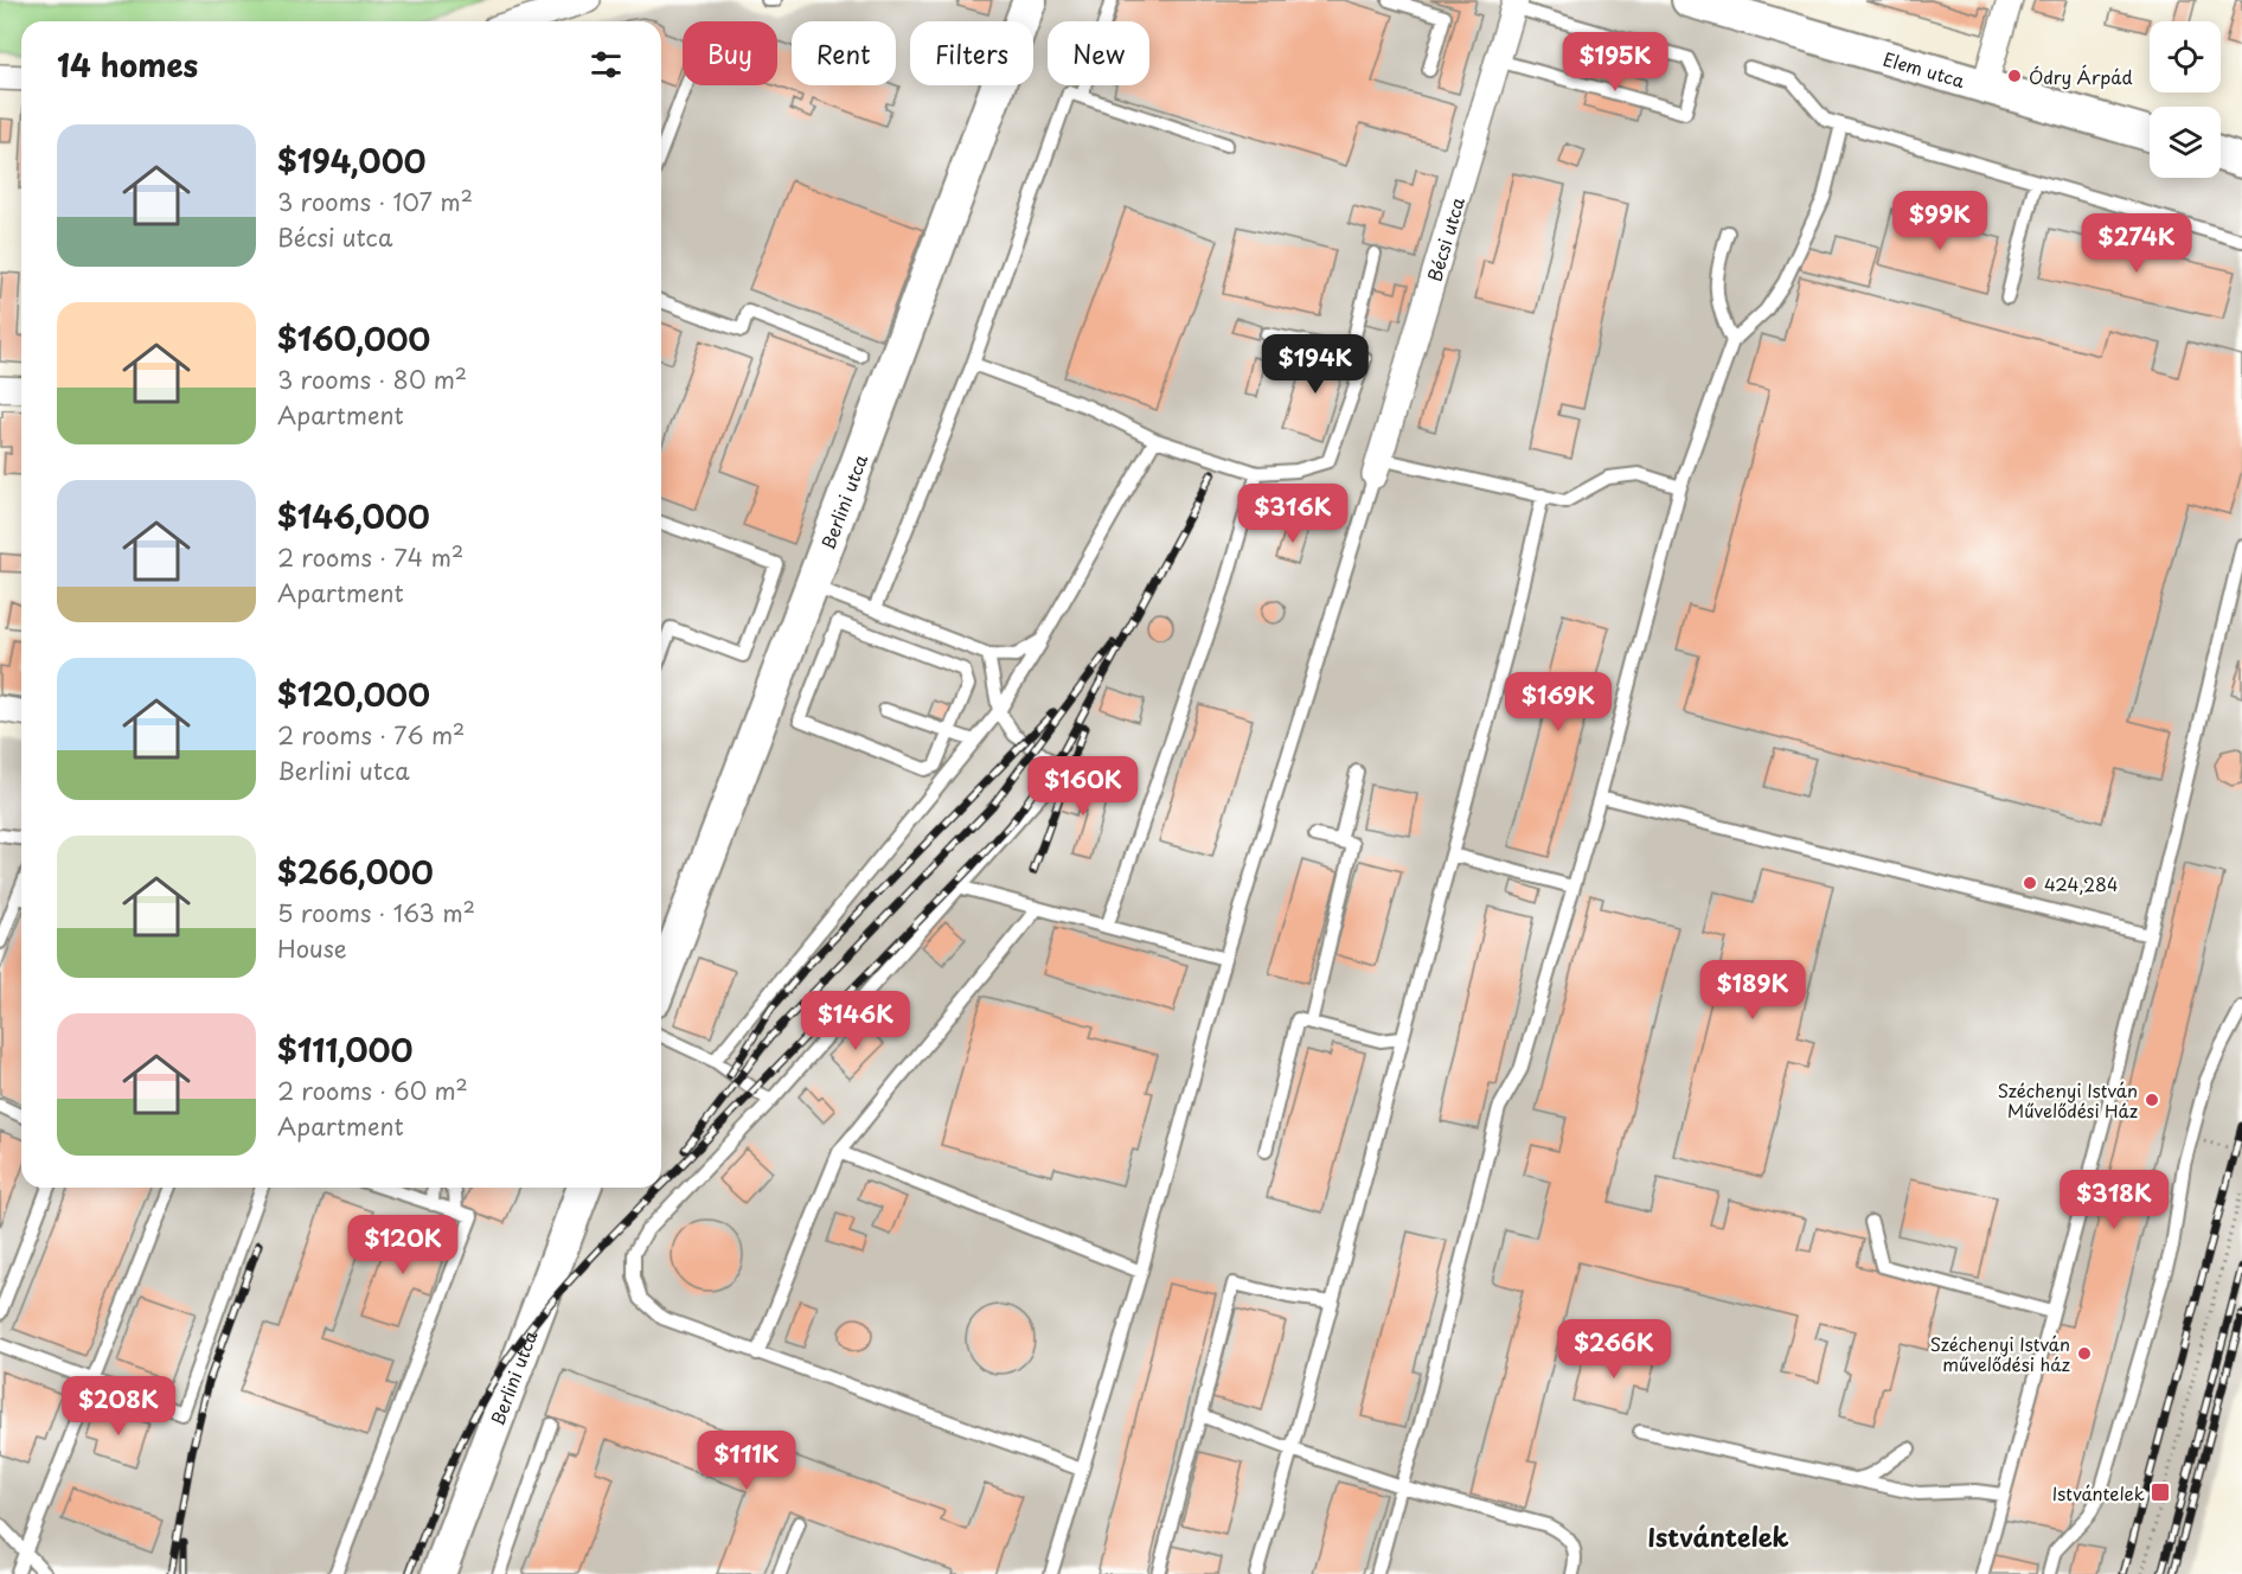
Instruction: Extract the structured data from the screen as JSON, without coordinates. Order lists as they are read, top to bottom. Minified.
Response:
{"streets":{"street":["Elem utca","Bécsi utca","Berlini utca"]},"districts":["Istvántelek"],"places":{"other":["Ódry Árpád","424,284","Széchenyi István Művelődési Ház","Széchenyi István művelődési ház"],"transit":["Istvántelek"]},"page":{"chip":["Buy","Rent","Filters","New"],"heading":"14 homes","price":["$195K","$99K","$274K","$194K","$316K","$169K","$160K","$189K","$146K","$318K","$120K","$266K","$208K","$111K"],"list":[{"name":"$194,000","note":"3 rooms · 107 m² · Bécsi utca"},{"name":"$160,000","note":"3 rooms · 80 m² · Apartment"},{"name":"$146,000","note":"2 rooms · 74 m² · Apartment"},{"name":"$120,000","note":"2 rooms · 76 m² · Berlini utca"},{"name":"$266,000","note":"5 rooms · 163 m² · House"},{"name":"$111,000","note":"2 rooms · 60 m² · Apartment"}]}}
